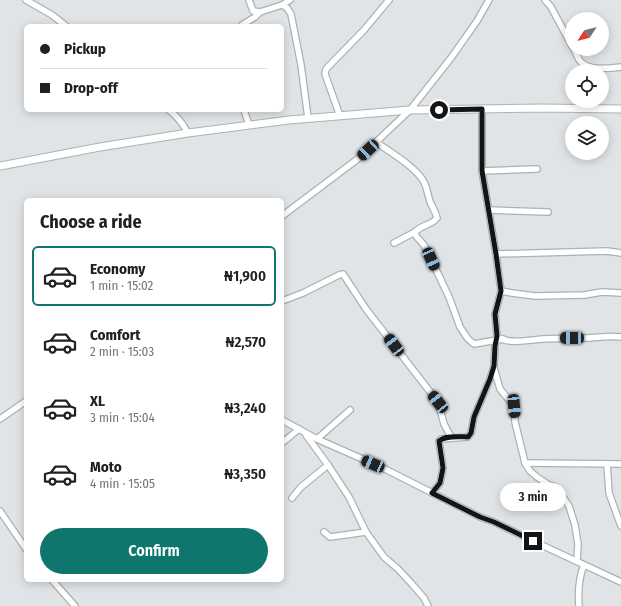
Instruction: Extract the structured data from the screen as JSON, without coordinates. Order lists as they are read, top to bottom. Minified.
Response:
{"north":"bottom left","page":{"banner":["Pickup","Drop-off"],"heading":"Choose a ride","list":[{"name":"Economy","note":"1 min · 15:02","value":"₦1,900"},{"name":"Comfort","note":"2 min · 15:03","value":"₦2,570"},{"name":"XL","note":"3 min · 15:04","value":"₦3,240"},{"name":"Moto","note":"4 min · 15:05","value":"₦3,350"}],"bubble":"3 min","buttons":"Confirm"}}
